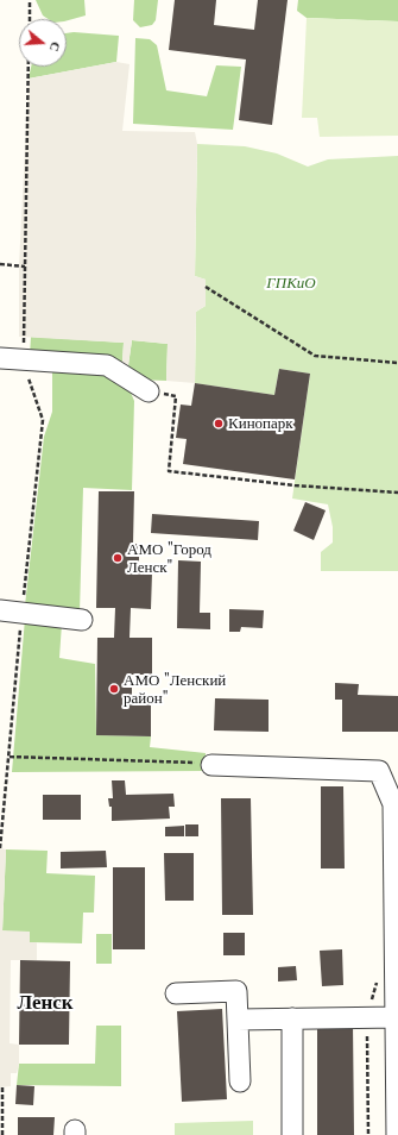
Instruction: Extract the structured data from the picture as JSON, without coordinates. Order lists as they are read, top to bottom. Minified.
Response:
{"districts":["Ленск"],"parks":["ГПКиО"],"places":["Кинопарк","АМО \"Город Ленск\"","АМО \"Ленский район\""],"north":"right"}
